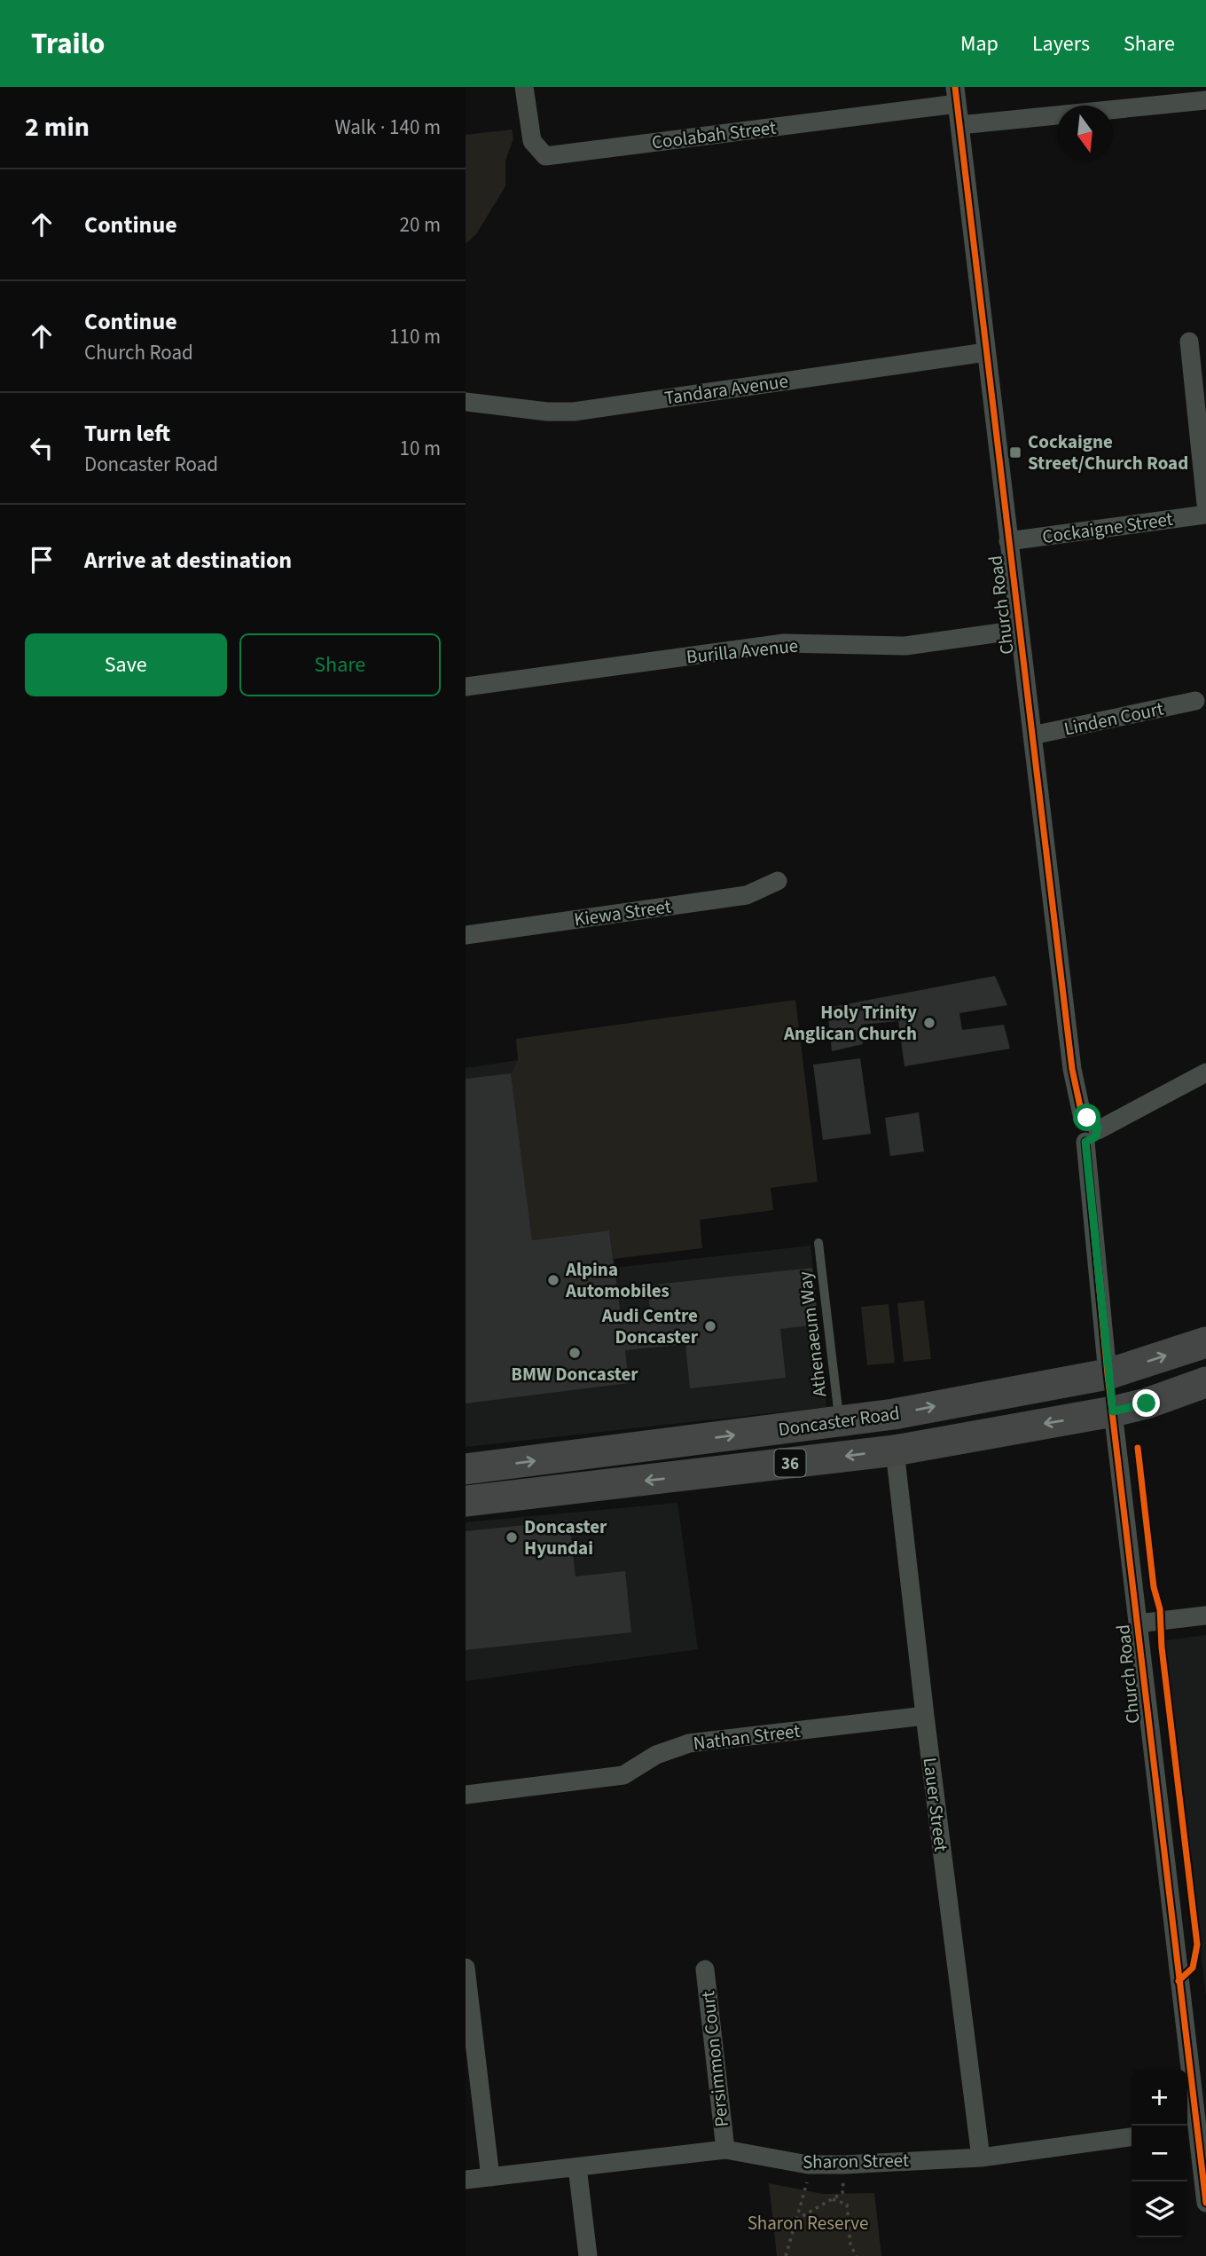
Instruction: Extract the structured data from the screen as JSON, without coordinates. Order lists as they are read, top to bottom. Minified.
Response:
{"streets":{"main road":["Church Road","Doncaster Road","36"],"street":["Coolabah Street","Tandara Avenue","Cockaigne Street","Burilla Avenue","Linden Court","Kiewa Street","Nathan Street","Lauer Street","Persimmon Court","Sharon Street"],"lane":["Athenaeum Way"]},"crossings":[["Coolabah Street","Church Road"],["Tandara Avenue","Church Road"],["Cockaigne Street","Church Road"],["Church Road","Burilla Avenue"],["Church Road","Linden Court"],["Church Road","Doncaster Road"],["Athenaeum Way","Doncaster Road"],["Doncaster Road","Lauer Street"],["Nathan Street","Lauer Street"],["Lauer Street","Sharon Street"],["Persimmon Court","Sharon Street"]],"parks":["Sharon Reserve"],"places":{"transit":["Cockaigne Street/Church Road"],"other":["Holy Trinity Anglican Church","Alpina Automobiles","Audi Centre Doncaster","BMW Doncaster","Doncaster Hyundai"]},"north":"bottom","page":{"header":"Trailo","nav":["Map","Layers","Share"],"heading":["2 min","Walk · 140 m"],"list":[["Continue","20 m"],["Continue","Church Road","110 m"],["Turn left","Doncaster Road","10 m"],"Arrive at destination"],"buttons":["Save","Share"],"map_buttons":["+","−"]}}
